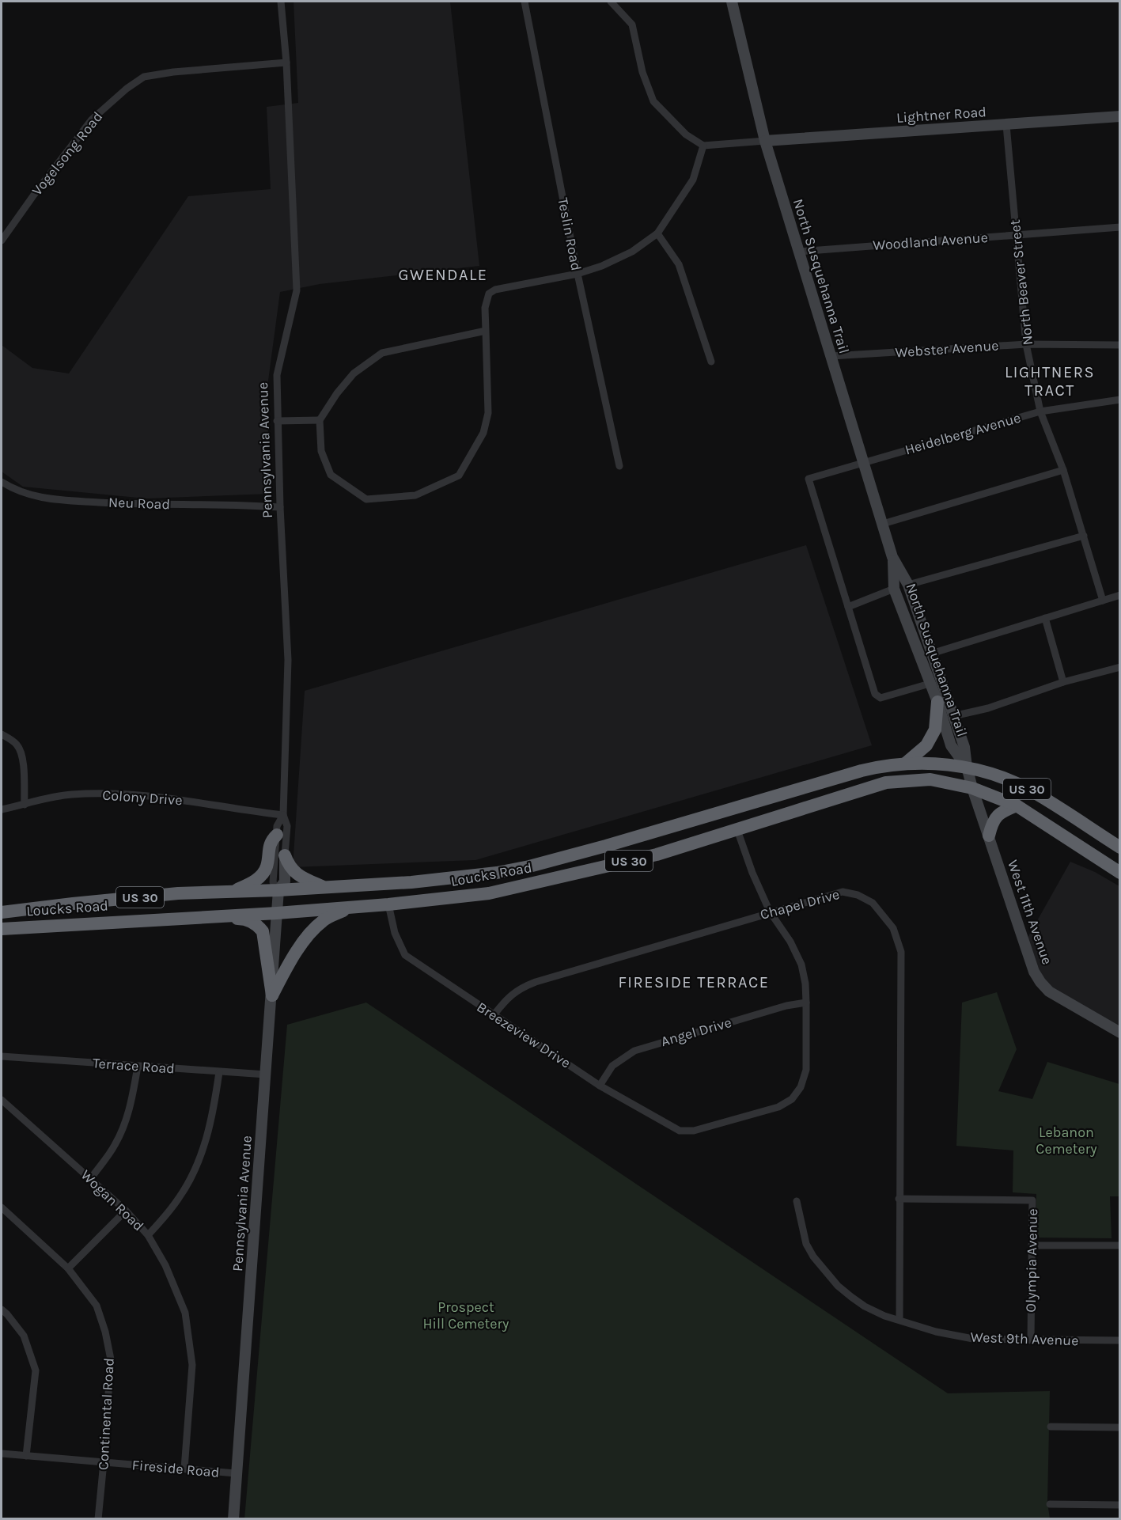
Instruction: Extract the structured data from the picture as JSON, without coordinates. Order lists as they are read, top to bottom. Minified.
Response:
{"streets":{"highway":["US 30","Loucks Road"],"street":["Lightner Road","Vogelsong Road","Teslin Road","Woodland Avenue","North Susquehanna Trail","North Beaver Street","Webster Avenue","Heidelberg Avenue","Pennsylvania Avenue","Neu Road","Colony Drive","Chapel Drive","West 11th Avenue","Angel Drive","Breezeview Drive","Terrace Road","Wogan Road","Olympia Avenue","West 9th Avenue","Continental Road","Fireside Road"]},"crossings":[["Lightner Road","North Susquehanna Trail"],["Lightner Road","North Beaver Street"],["Vogelsong Road","Pennsylvania Avenue"],["Woodland Avenue","North Susquehanna Trail"],["Woodland Avenue","North Beaver Street"],["North Susquehanna Trail","Webster Avenue"],["North Susquehanna Trail","Heidelberg Avenue"],["North Susquehanna Trail","US 30"],["North Susquehanna Trail","Loucks Road"],["North Susquehanna Trail","West 11th Avenue"],["North Beaver Street","Webster Avenue"],["North Beaver Street","Heidelberg Avenue"],["Pennsylvania Avenue","Neu Road"],["Pennsylvania Avenue","Colony Drive"],["Pennsylvania Avenue","Loucks Road"],["Pennsylvania Avenue","Terrace Road"],["Pennsylvania Avenue","Fireside Road"],["US 30","Loucks Road"],["US 30","West 11th Avenue"],["Loucks Road","West 11th Avenue"],["Loucks Road","Breezeview Drive"],["Chapel Drive","Breezeview Drive"],["Chapel Drive","Olympia Avenue"],["Chapel Drive","West 9th Avenue"],["Angel Drive","Breezeview Drive"],["Wogan Road","Fireside Road"],["Olympia Avenue","West 9th Avenue"],["Continental Road","Fireside Road"]],"districts":["GWENDALE","LIGHTNERS TRACT","FIRESIDE TERRACE"],"parks":["Lebanon Cemetery","Prospect Hill Cemetery"]}
